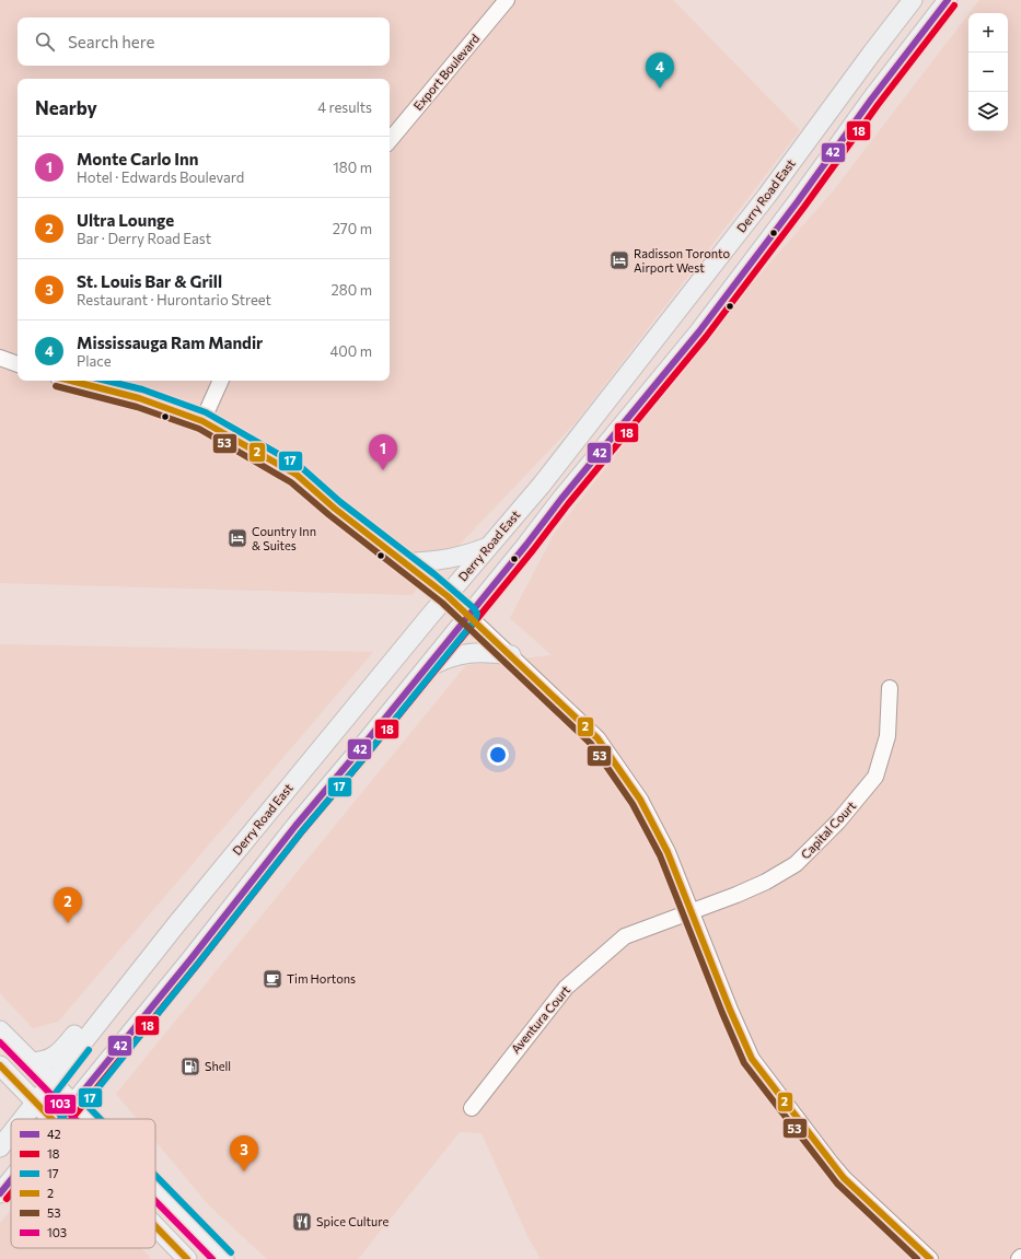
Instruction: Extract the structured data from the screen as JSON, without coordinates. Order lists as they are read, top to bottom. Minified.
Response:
{"streets":{"main road":["Derry Road East"],"street":["Export Boulevard","Capital Court","Aventura Court"]},"crossings":[["Capital Court","Aventura Court"]],"places":{"hotel":["Radisson Toronto Airport West","Country Inn & Suites"],"cafe":["Tim Hortons"],"fuel station":["Shell"],"restaurant":["Spice Culture"]},"lines":["transit line 42","transit line 18","transit line 17","transit line 2","transit line 53","transit line 103"],"legend":["42","18","17","2","53","103"],"page":{"map_buttons":["+","−"],"search":"Search here","pins":["4","1","2","3"],"heading":["Nearby","4 results"],"list":[{"mark":"1","name":"Monte Carlo Inn","note":"Hotel · Edwards Boulevard","value":"180 m"},{"mark":"2","name":"Ultra Lounge","note":"Bar · Derry Road East","value":"270 m"},{"mark":"3","name":"St. Louis Bar & Grill","note":"Restaurant · Hurontario Street","value":"280 m"},{"mark":"4","name":"Mississauga Ram Mandir","note":"Place","value":"400 m"}]}}
